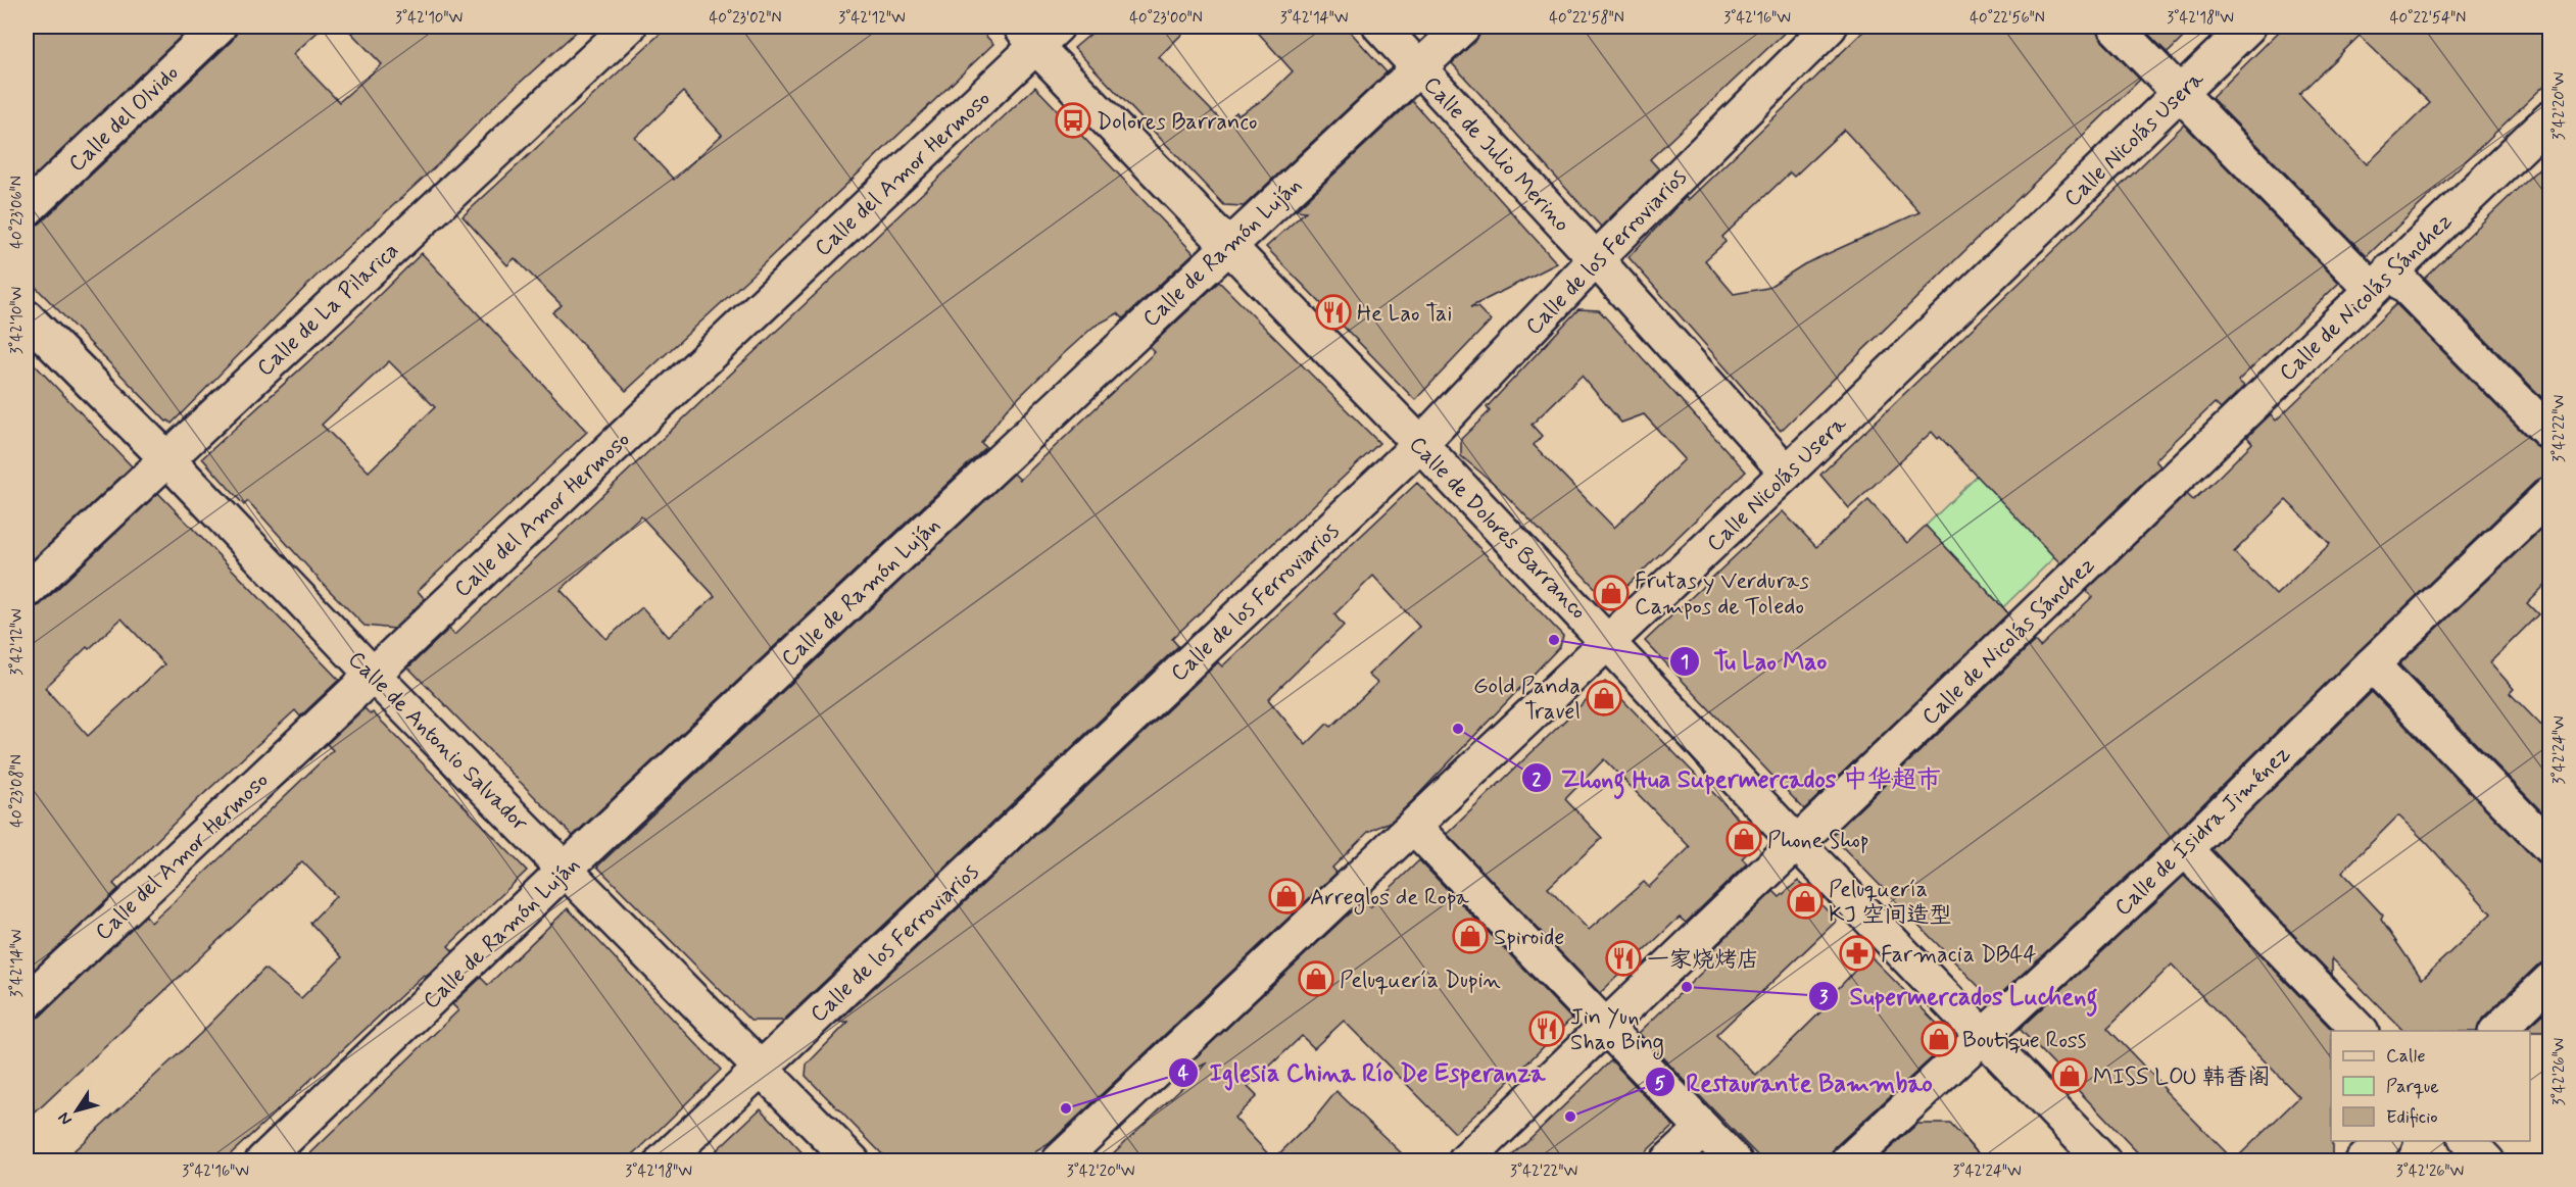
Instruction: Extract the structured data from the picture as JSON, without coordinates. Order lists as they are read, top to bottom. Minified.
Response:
{"streets":{"street":["Calle del Olvido","Calle Nicolás Usera","Calle de Julio Merino","Calle del Amor Hermoso","Calle de Ramón Luján","Calle de los Ferroviarios","Calle de Nicolás Sánchez","Calle de La Pilarica","Calle de Dolores Barranco","Calle de Antonio Salvador","Calle de Isidra Jiménez"]},"crossings":[["Calle Nicolás Usera","Calle de Julio Merino"],["Calle Nicolás Usera","Calle de Dolores Barranco"],["Calle de Julio Merino","Calle de Ramón Luján"],["Calle de Julio Merino","Calle de los Ferroviarios"],["Calle del Amor Hermoso","Calle de Dolores Barranco"],["Calle del Amor Hermoso","Calle de Antonio Salvador"],["Calle de Ramón Luján","Calle de Dolores Barranco"],["Calle de Ramón Luján","Calle de Antonio Salvador"],["Calle de los Ferroviarios","Calle de Dolores Barranco"],["Calle de los Ferroviarios","Calle de Antonio Salvador"],["Calle de Nicolás Sánchez","Calle de Dolores Barranco"],["Calle de La Pilarica","Calle de Antonio Salvador"],["Calle de Dolores Barranco","Calle de Isidra Jiménez"]],"places":{"bus stop":["Dolores Barranco"],"restaurant":["He Lao Tai","一家烧烤店","Jin Yun Shao Bing"],"shop":["Frutas y Verduras Campos de Toledo","Gold Panda Travel","Phone Shop","Arreglos de Ropa","Peluquería KJ 空间造型","Spiroide","Peluquería Dupin","Boutique Ross","MISS LOU 韩香阁"],"other":["Tu Lao Mao","Zhong Hua Supermercados 中华超市","Supermercados Lucheng","Iglesia China Río De Esperanza","Restaurante Bammbao"],"pharmacy":["Farmacia DB44"]},"legend":["Calle","Parque","Edificio"],"north":"bottom left","coordinates":["3°42'10\"W","40°23'02\"N","3°42'12\"W","40°23'00\"N","3°42'14\"W","40°22'58\"N","3°42'16\"W","40°22'56\"N","3°42'18\"W","40°22'54\"N","3°42'20\"W","40°23'06\"N","3°42'22\"W","3°42'24\"W","40°23'08\"N","3°42'26\"W"]}
